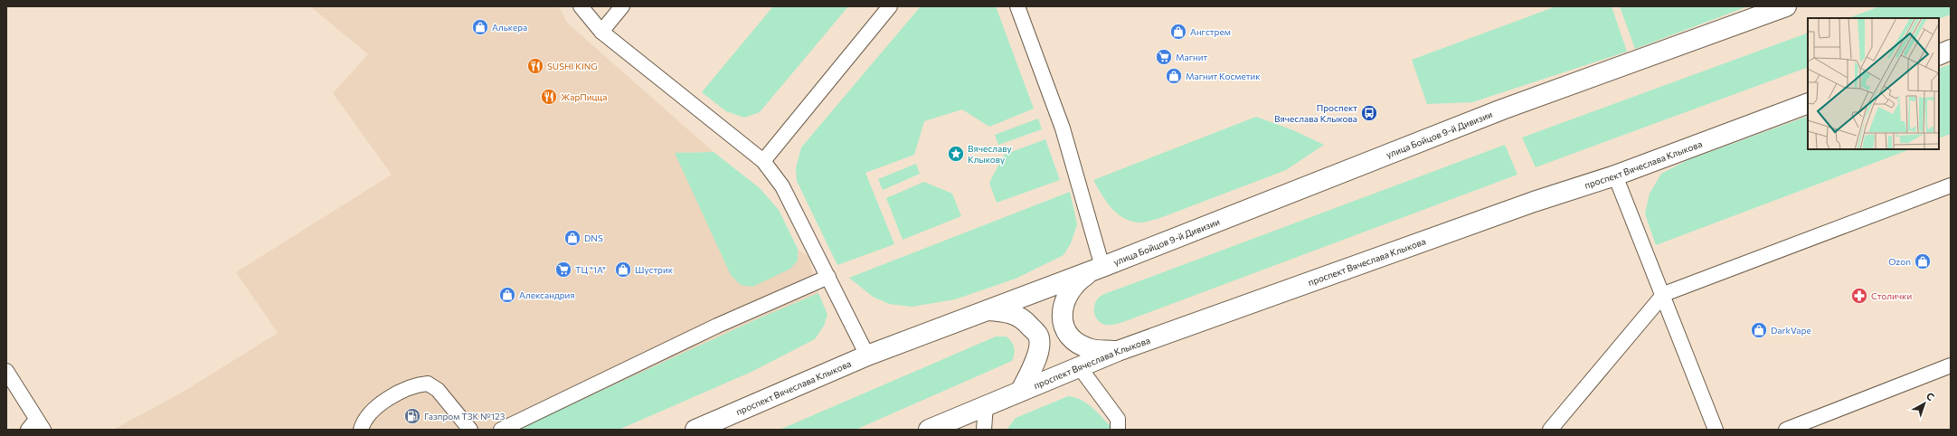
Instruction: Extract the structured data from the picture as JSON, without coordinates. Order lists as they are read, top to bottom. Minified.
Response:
{"streets":{"main road":["улица Бойцов 9-й Дивизии","проспект Вячеслава Клыкова"]},"crossings":[["улица Бойцов 9-й Дивизии","проспект Вячеслава Клыкова"]],"places":{"shop":["Алькера","Ангстрем","Магнит Косметик","DNS","Ozon","Шустрик","Александрия","DarkVape"],"supermarket":["Магнит","ТЦ \"1А\""],"restaurant":["SUSHI KING","ЖарПицца"],"bus stop":["Проспект Вячеслава Клыкова"],"place":["Вячеславу Клыкову"],"pharmacy":["Столички"],"fuel station":["Газпром ТЗК №123"]},"north":"top right"}
